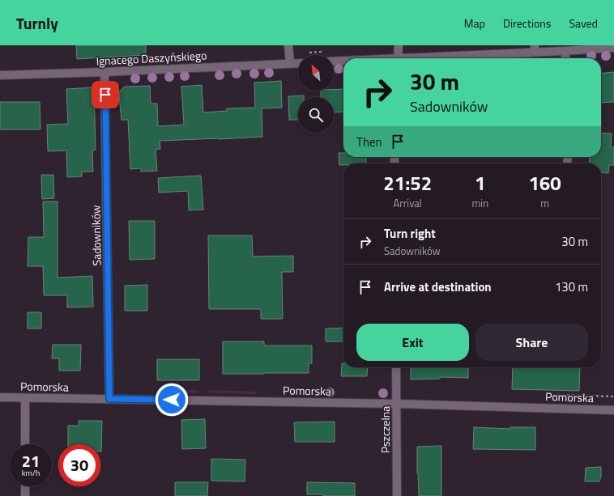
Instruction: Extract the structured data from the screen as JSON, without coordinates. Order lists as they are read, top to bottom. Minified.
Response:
{"streets":{"street":["Ignacego Daszyńskiego","Sadowników","Pomorska","Pszczelna"]},"crossings":[["Ignacego Daszyńskiego","Sadowników"],["Sadowników","Pomorska"],["Pomorska","Pszczelna"]],"north":"top left","page":{"header":"Turnly","nav":["Map","Directions","Saved"],"turn":["30 m","Sadowników"],"then":"Then","eta":["21:52","Arrival","1","min","160","m"],"list":[{"name":"Turn right","note":"Sadowników","value":"30 m"},{"name":"Arrive at destination","value":"130 m"}],"buttons":["Exit","Share"],"speed":"21 km/h","limit":"30"}}
